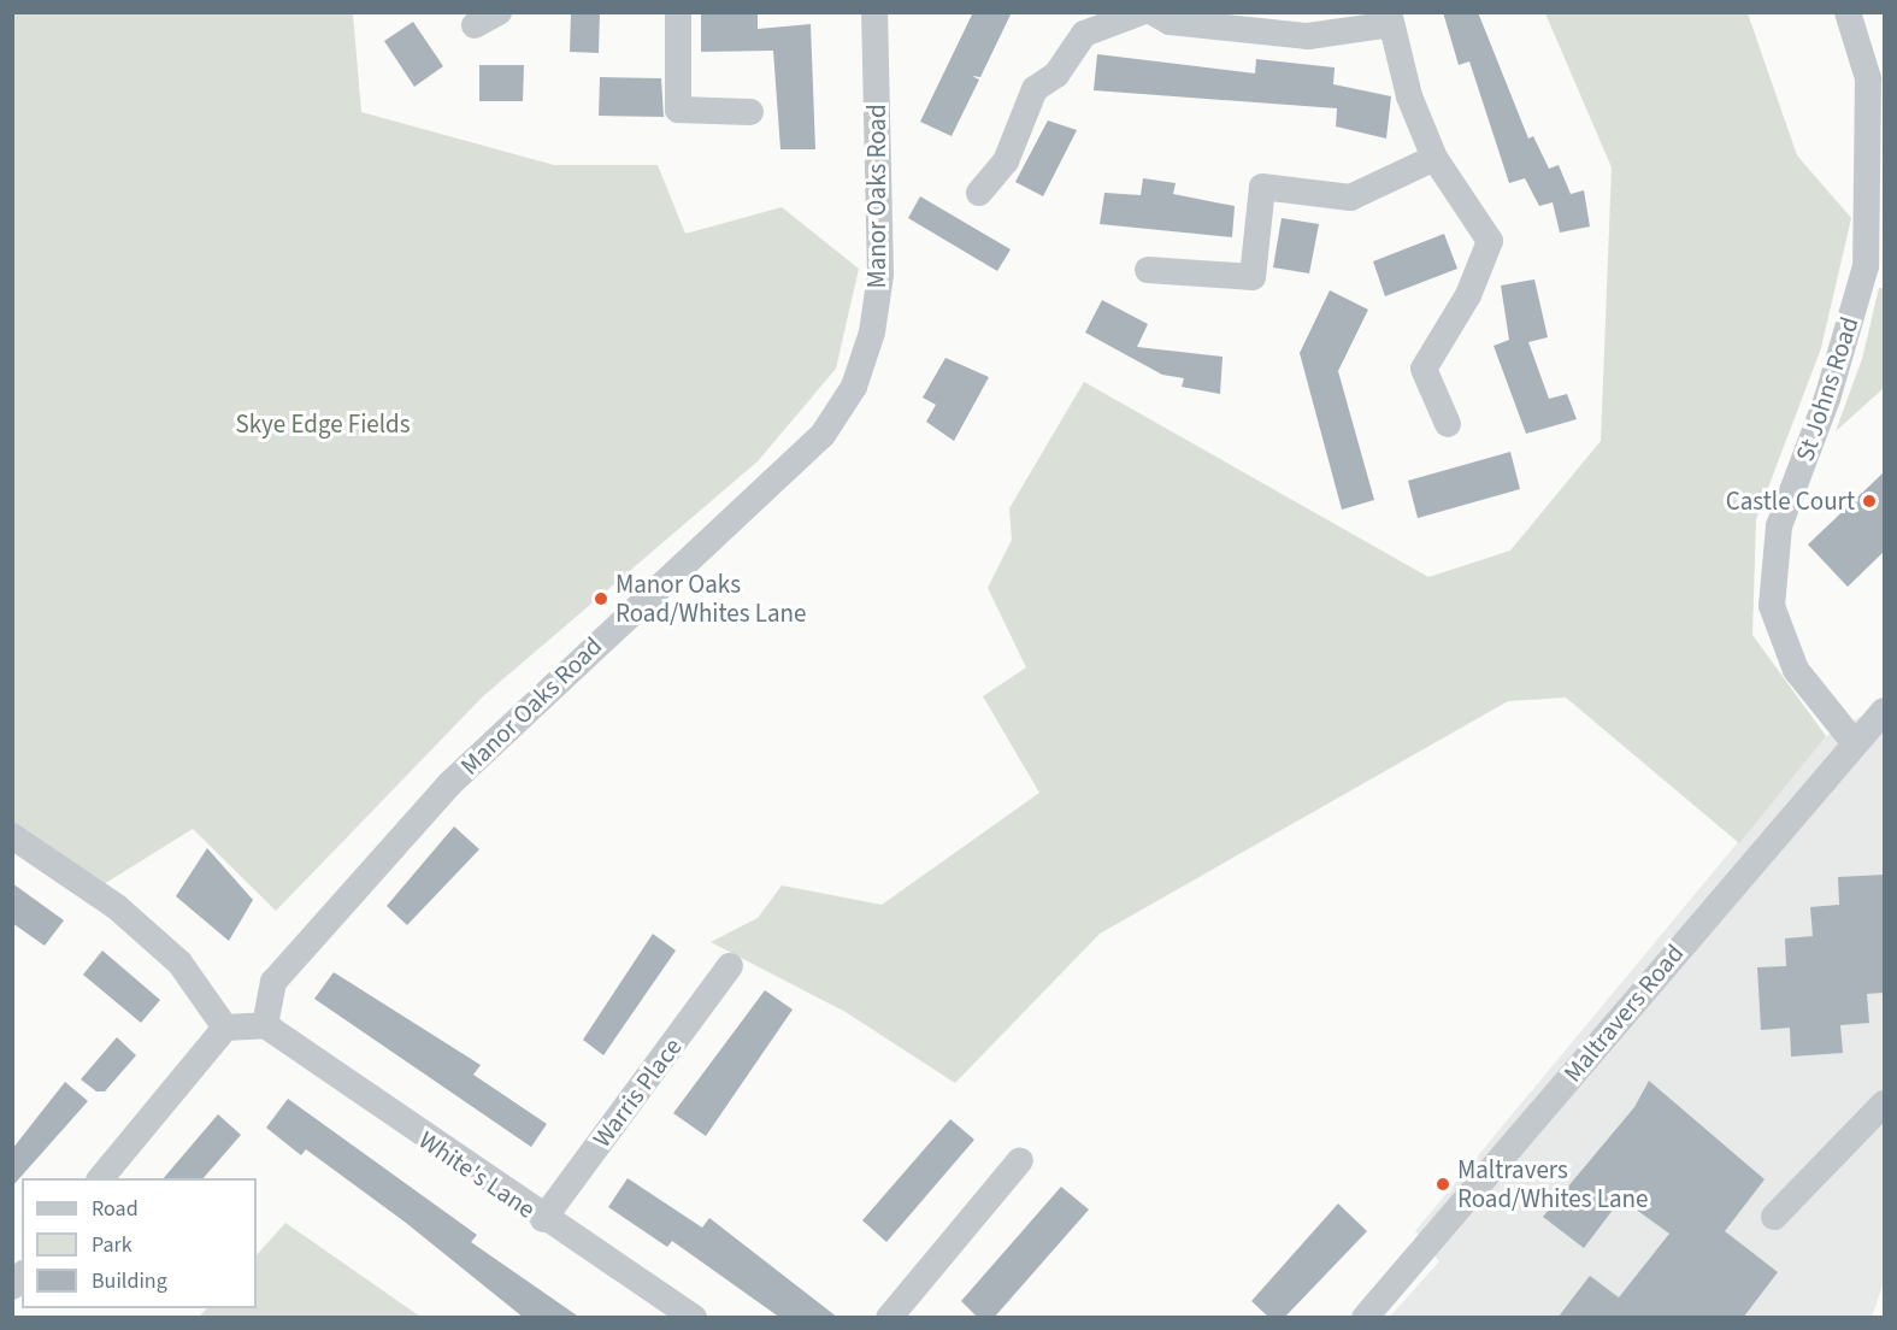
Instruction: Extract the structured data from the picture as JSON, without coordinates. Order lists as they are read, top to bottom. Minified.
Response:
{"streets":{"street":["Manor Oaks Road","St Johns Road","Maltravers Road","Warris Place","White's Lane"]},"crossings":[["Manor Oaks Road","White's Lane"],["St Johns Road","Maltravers Road"],["Warris Place","White's Lane"]],"parks":["Skye Edge Fields"],"places":["Castle Court","Manor Oaks Road/Whites Lane","Maltravers Road/Whites Lane"],"legend":["Road","Park","Building"]}
